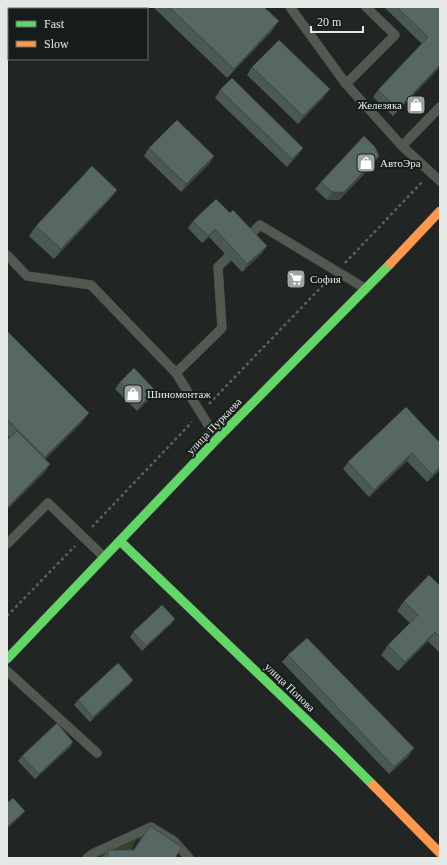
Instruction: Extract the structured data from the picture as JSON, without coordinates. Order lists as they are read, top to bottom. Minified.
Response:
{"streets":{"main road":["улица Пуркаева","улица Попова"]},"crossings":[["улица Пуркаева","улица Попова"]],"places":{"shop":["Железяка","АвтоЭра","Шиномонтаж"],"supermarket":["София"]},"legend":["Fast","Slow"],"scale_bar":"20 m"}
